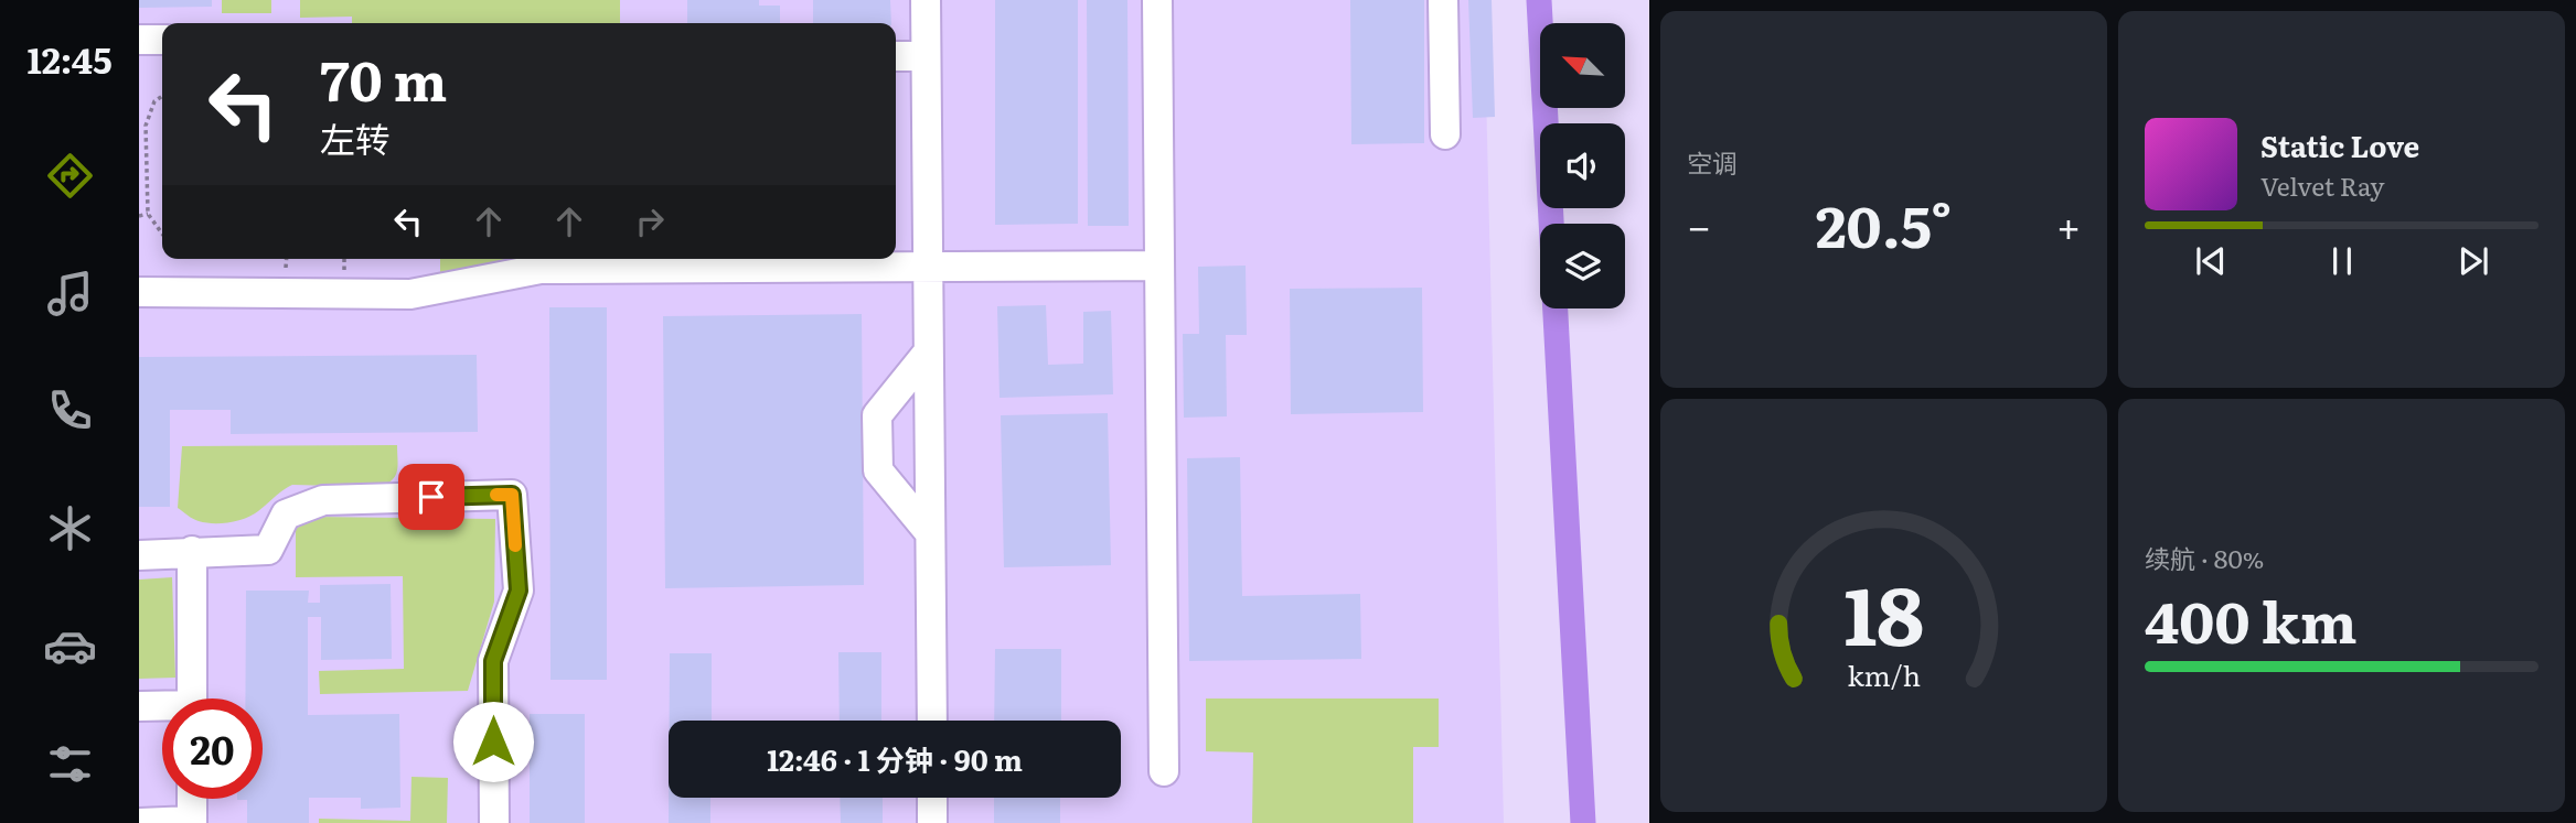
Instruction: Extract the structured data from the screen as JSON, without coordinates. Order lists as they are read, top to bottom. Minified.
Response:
{"north":"top left","page":{"tabs":"12:45","tile":["空调",["续航 · 80%","400 km"]],"turn":["70 m","左转"],"song":["Static Love","Velvet Ray"],"heat":["−","20.5°","+"],"limit":"20","trip":"12:46 · 1 分钟 · 90 m","gauge":["18","km/h"]}}
